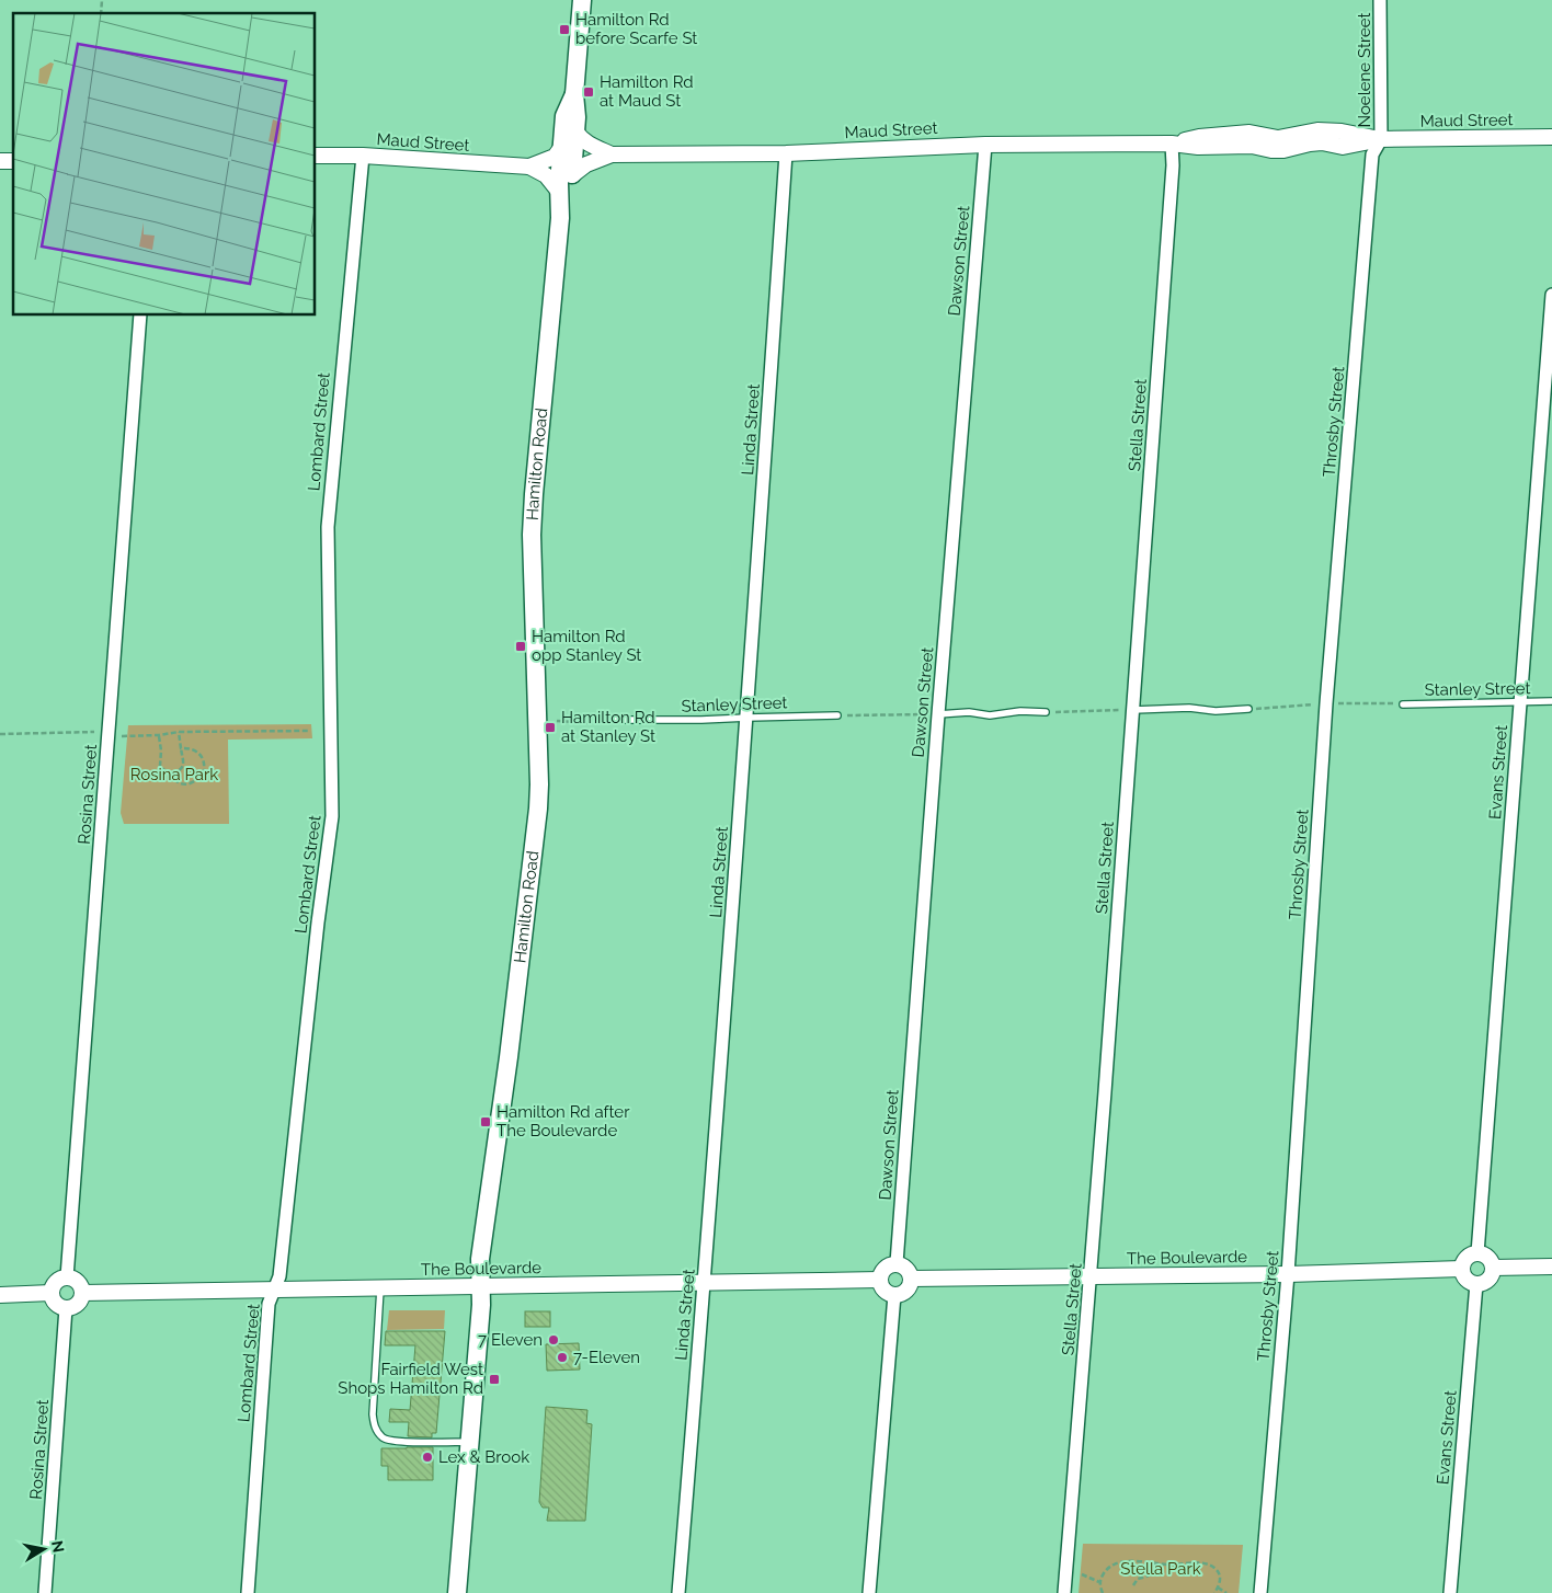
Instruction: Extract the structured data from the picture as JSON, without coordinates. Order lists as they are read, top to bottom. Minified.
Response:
{"streets":{"main road":["Hamilton Road"],"street":["Noelene Street","Maud Street","Dawson Street","Throsby Street","Stella Street","Linda Street","Lombard Street","Evans Street","Rosina Street","The Boulevarde"],"lane":["Stanley Street"]},"crossings":[["Noelene Street","Maud Street"],["Noelene Street","Throsby Street"],["Maud Street","Dawson Street"],["Maud Street","Throsby Street"],["Maud Street","Stella Street"],["Maud Street","Linda Street"],["Maud Street","Lombard Street"],["Maud Street","Hamilton Road"],["Dawson Street","The Boulevarde"],["Throsby Street","The Boulevarde"],["Stella Street","The Boulevarde"],["Linda Street","Stanley Street"],["Linda Street","The Boulevarde"],["Lombard Street","The Boulevarde"],["Hamilton Road","The Boulevarde"],["Stanley Street","Evans Street"],["Evans Street","The Boulevarde"],["Rosina Street","The Boulevarde"]],"parks":["Rosina Park","Stella Park"],"places":{"transit":["Hamilton Rd before Scarfe St","Hamilton Rd at Maud St","Hamilton Rd opp Stanley St","Hamilton Rd at Stanley St","Hamilton Rd after The Boulevarde","Fairfield West Shops Hamilton Rd"],"other":["7 Eleven","7-Eleven","Lex & Brook"]},"north":"right"}
